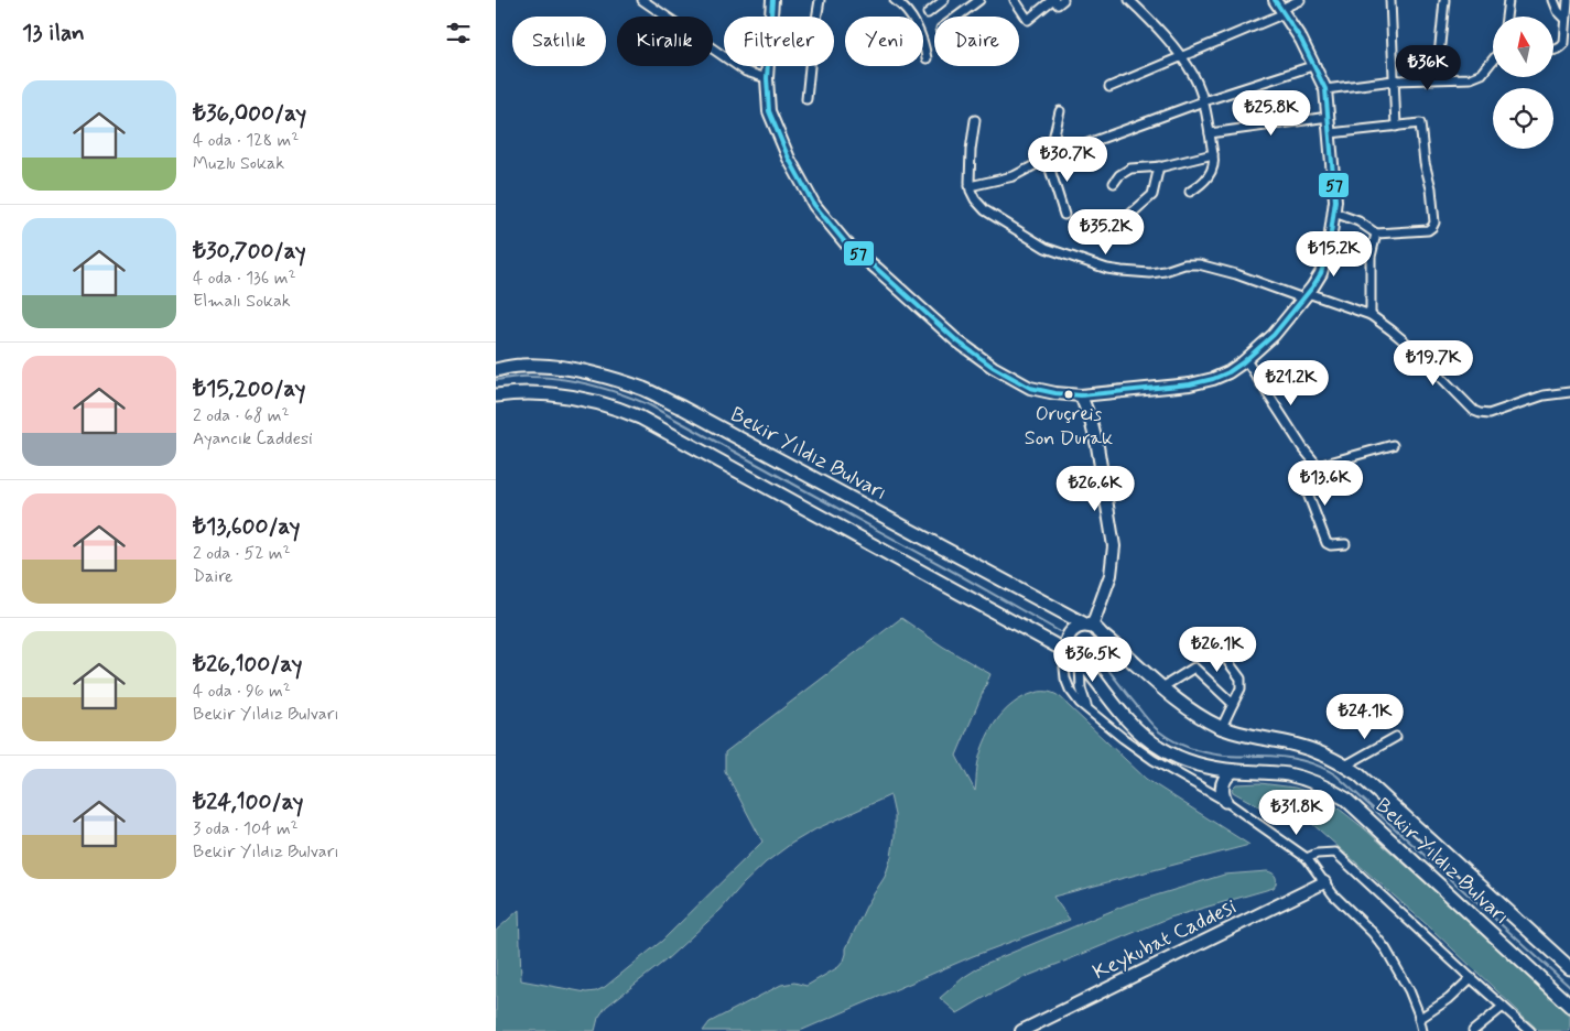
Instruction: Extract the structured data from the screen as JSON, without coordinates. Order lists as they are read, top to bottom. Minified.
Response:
{"streets":{"main road":["Bekir Yıldız Bulvarı"],"street":["Keykubat Caddesi"]},"places":["Oruçreis Son Durak"],"lines":["transit line 57"],"north":"top","page":{"heading":"13 ilan","chip":["Satılık","Kiralık","Filtreler","Yeni","Daire"],"price":["₺36K","₺25.8K","₺30.7K","₺35.2K","₺15.2K","₺19.7K","₺21.2K","₺13.6K","₺26.6K","₺26.1K","₺36.5K","₺24.1K","₺31.8K"],"list":[{"name":"₺36,000/ay","note":"4 oda · 128 m² · Muzlu Sokak"},{"name":"₺30,700/ay","note":"4 oda · 136 m² · Elmalı Sokak"},{"name":"₺15,200/ay","note":"2 oda · 68 m² · Ayancık Caddesi"},{"name":"₺13,600/ay","note":"2 oda · 52 m² · Daire"},{"name":"₺26,100/ay","note":"4 oda · 96 m² · Bekir Yıldız Bulvarı"},{"name":"₺24,100/ay","note":"3 oda · 104 m² · Bekir Yıldız Bulvarı"}]}}
